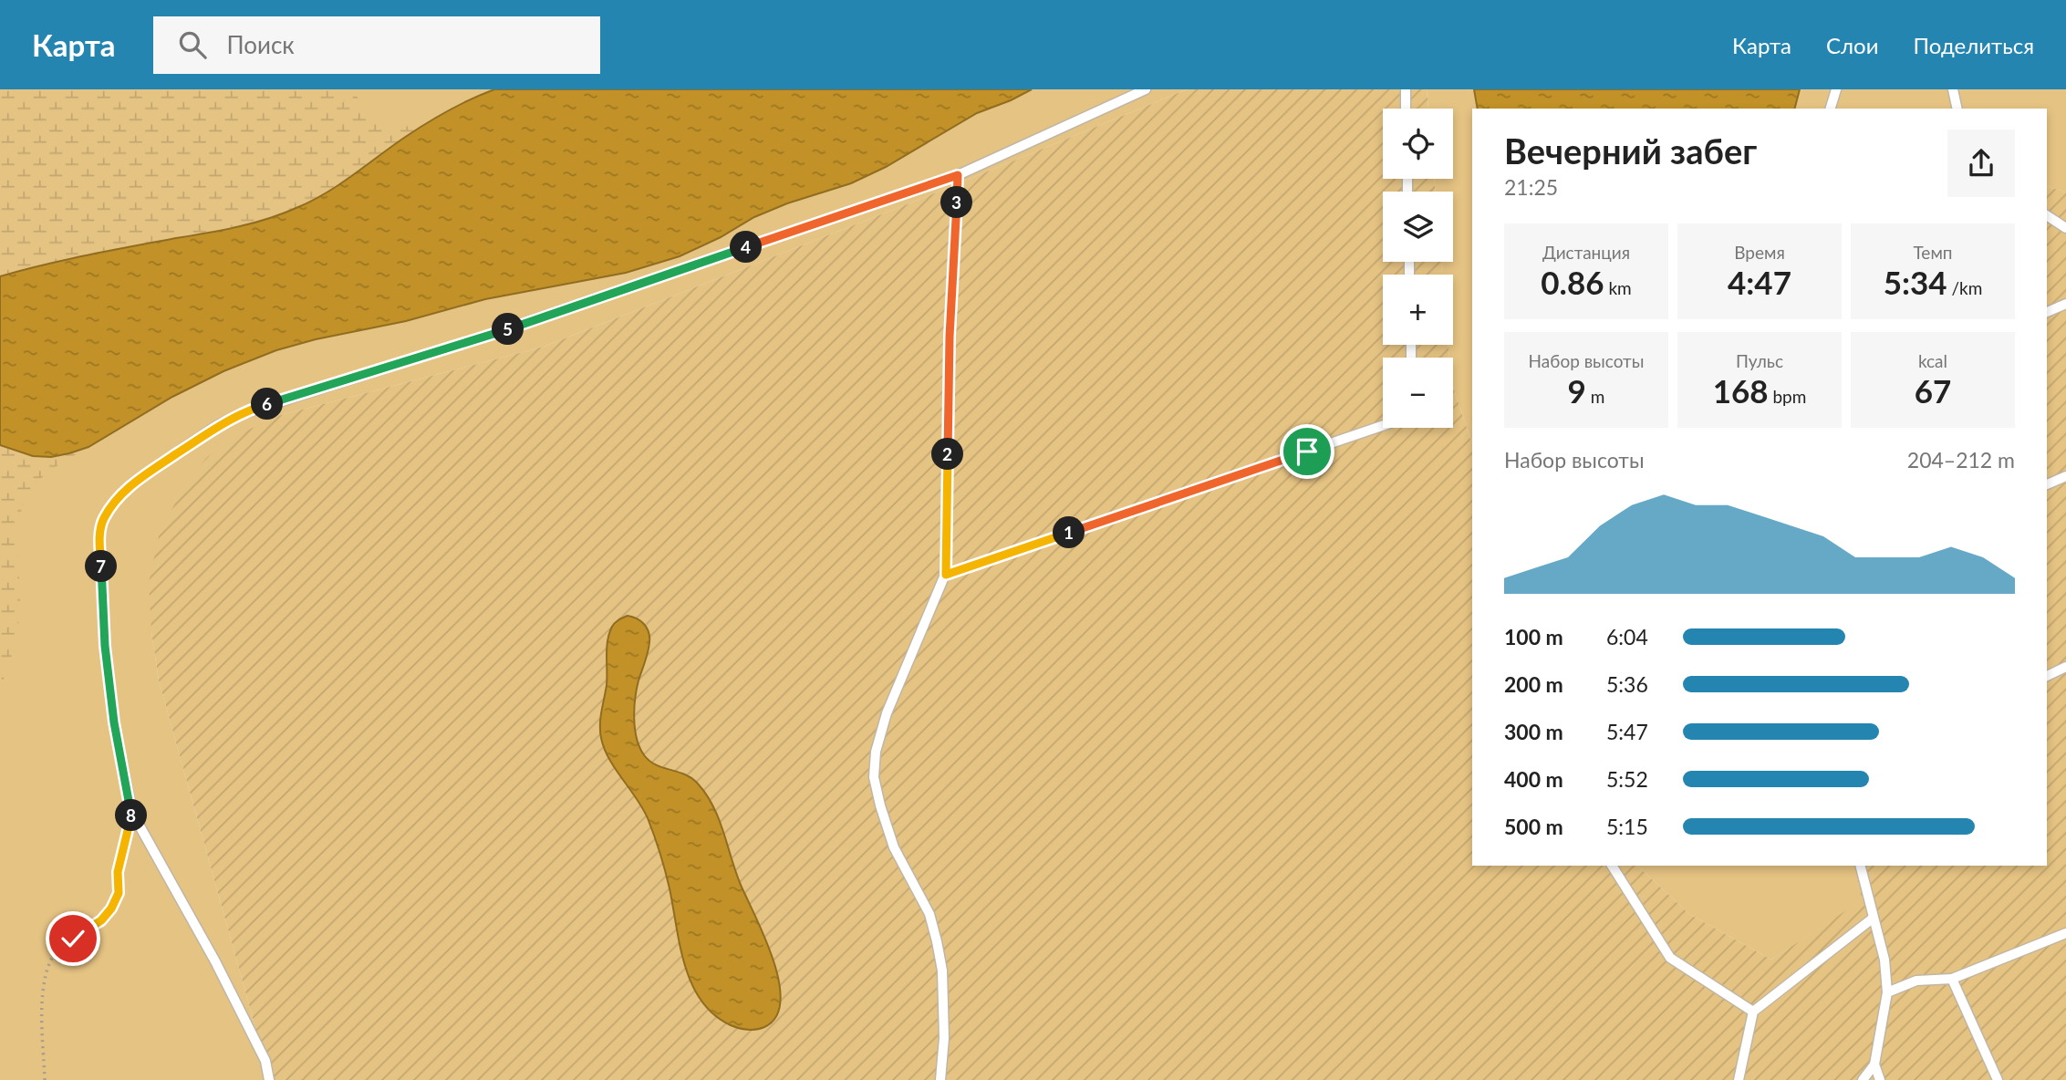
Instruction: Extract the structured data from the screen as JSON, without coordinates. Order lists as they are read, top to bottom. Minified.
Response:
{"page":{"header":"Карта","search":"Поиск","nav":["Карта","Слои","Поделиться"],"map_buttons":["+","−"],"heading":["Вечерний забег","21:25"],"pins":["3","4","5","6","2","1","7","8"],"stats":[["Дистанция","0.86 km"],["Время","4:47"],["Темп","5:34 /km"],["Набор высоты","9 m"],["Пульс","168 bpm"],["kcal","67"]],"chart":["Набор высоты","204–212 m"],"list":[{"name":"100 m","note":"6:04"},{"name":"200 m","note":"5:36"},{"name":"300 m","note":"5:47"},{"name":"400 m","note":"5:52"},{"name":"500 m","note":"5:15"}]}}
